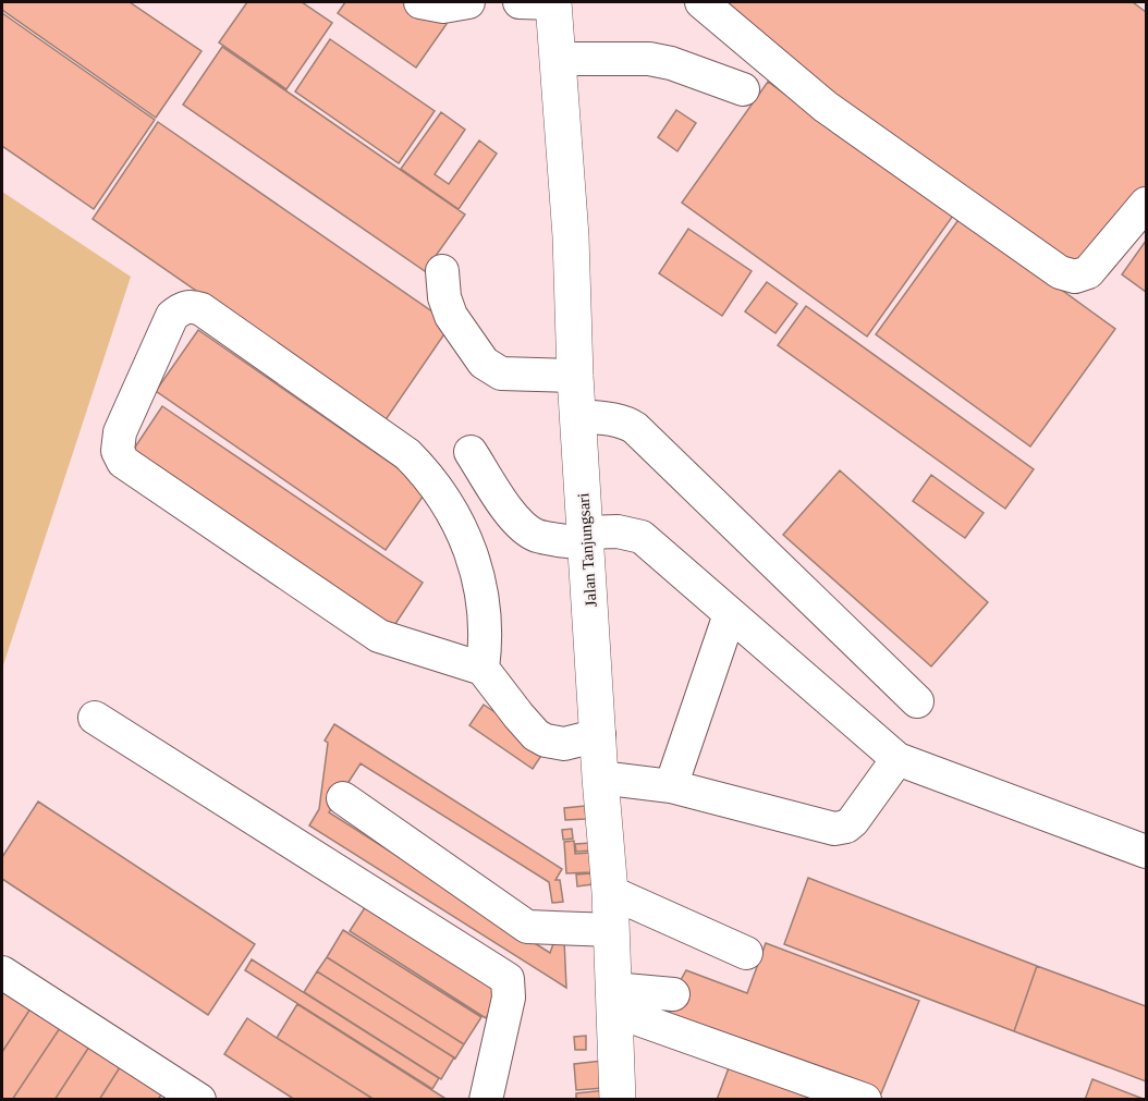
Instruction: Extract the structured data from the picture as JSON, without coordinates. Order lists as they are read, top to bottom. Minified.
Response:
{"streets":{"main road":["Jalan Tanjungsari"]}}
